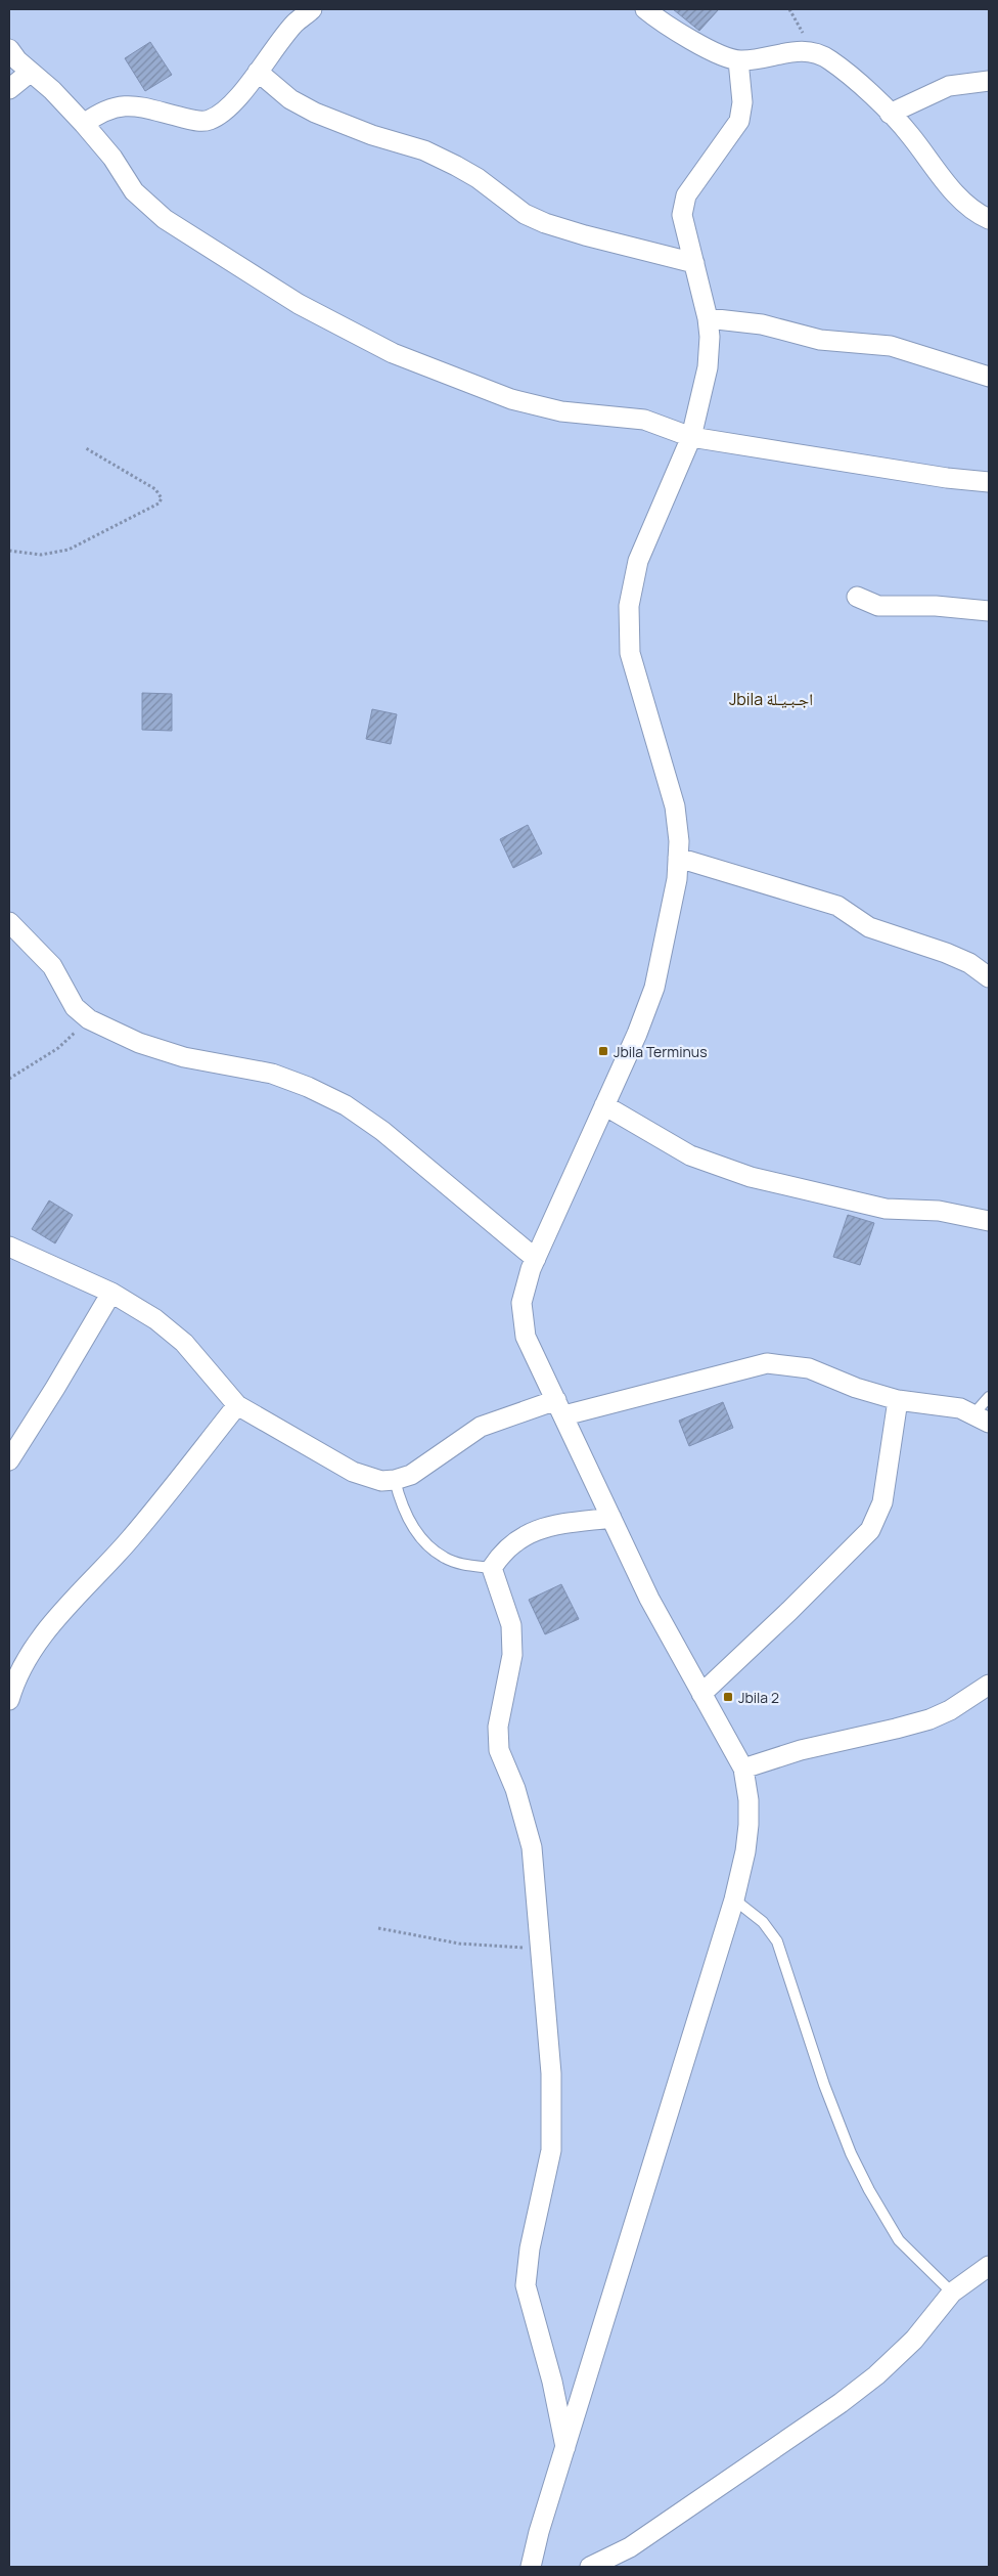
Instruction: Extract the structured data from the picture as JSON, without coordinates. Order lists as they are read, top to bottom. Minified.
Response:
{"districts":["Jbila اجـبـيـلة"],"places":{"transit":["Jbila Terminus","Jbila 2"]}}
